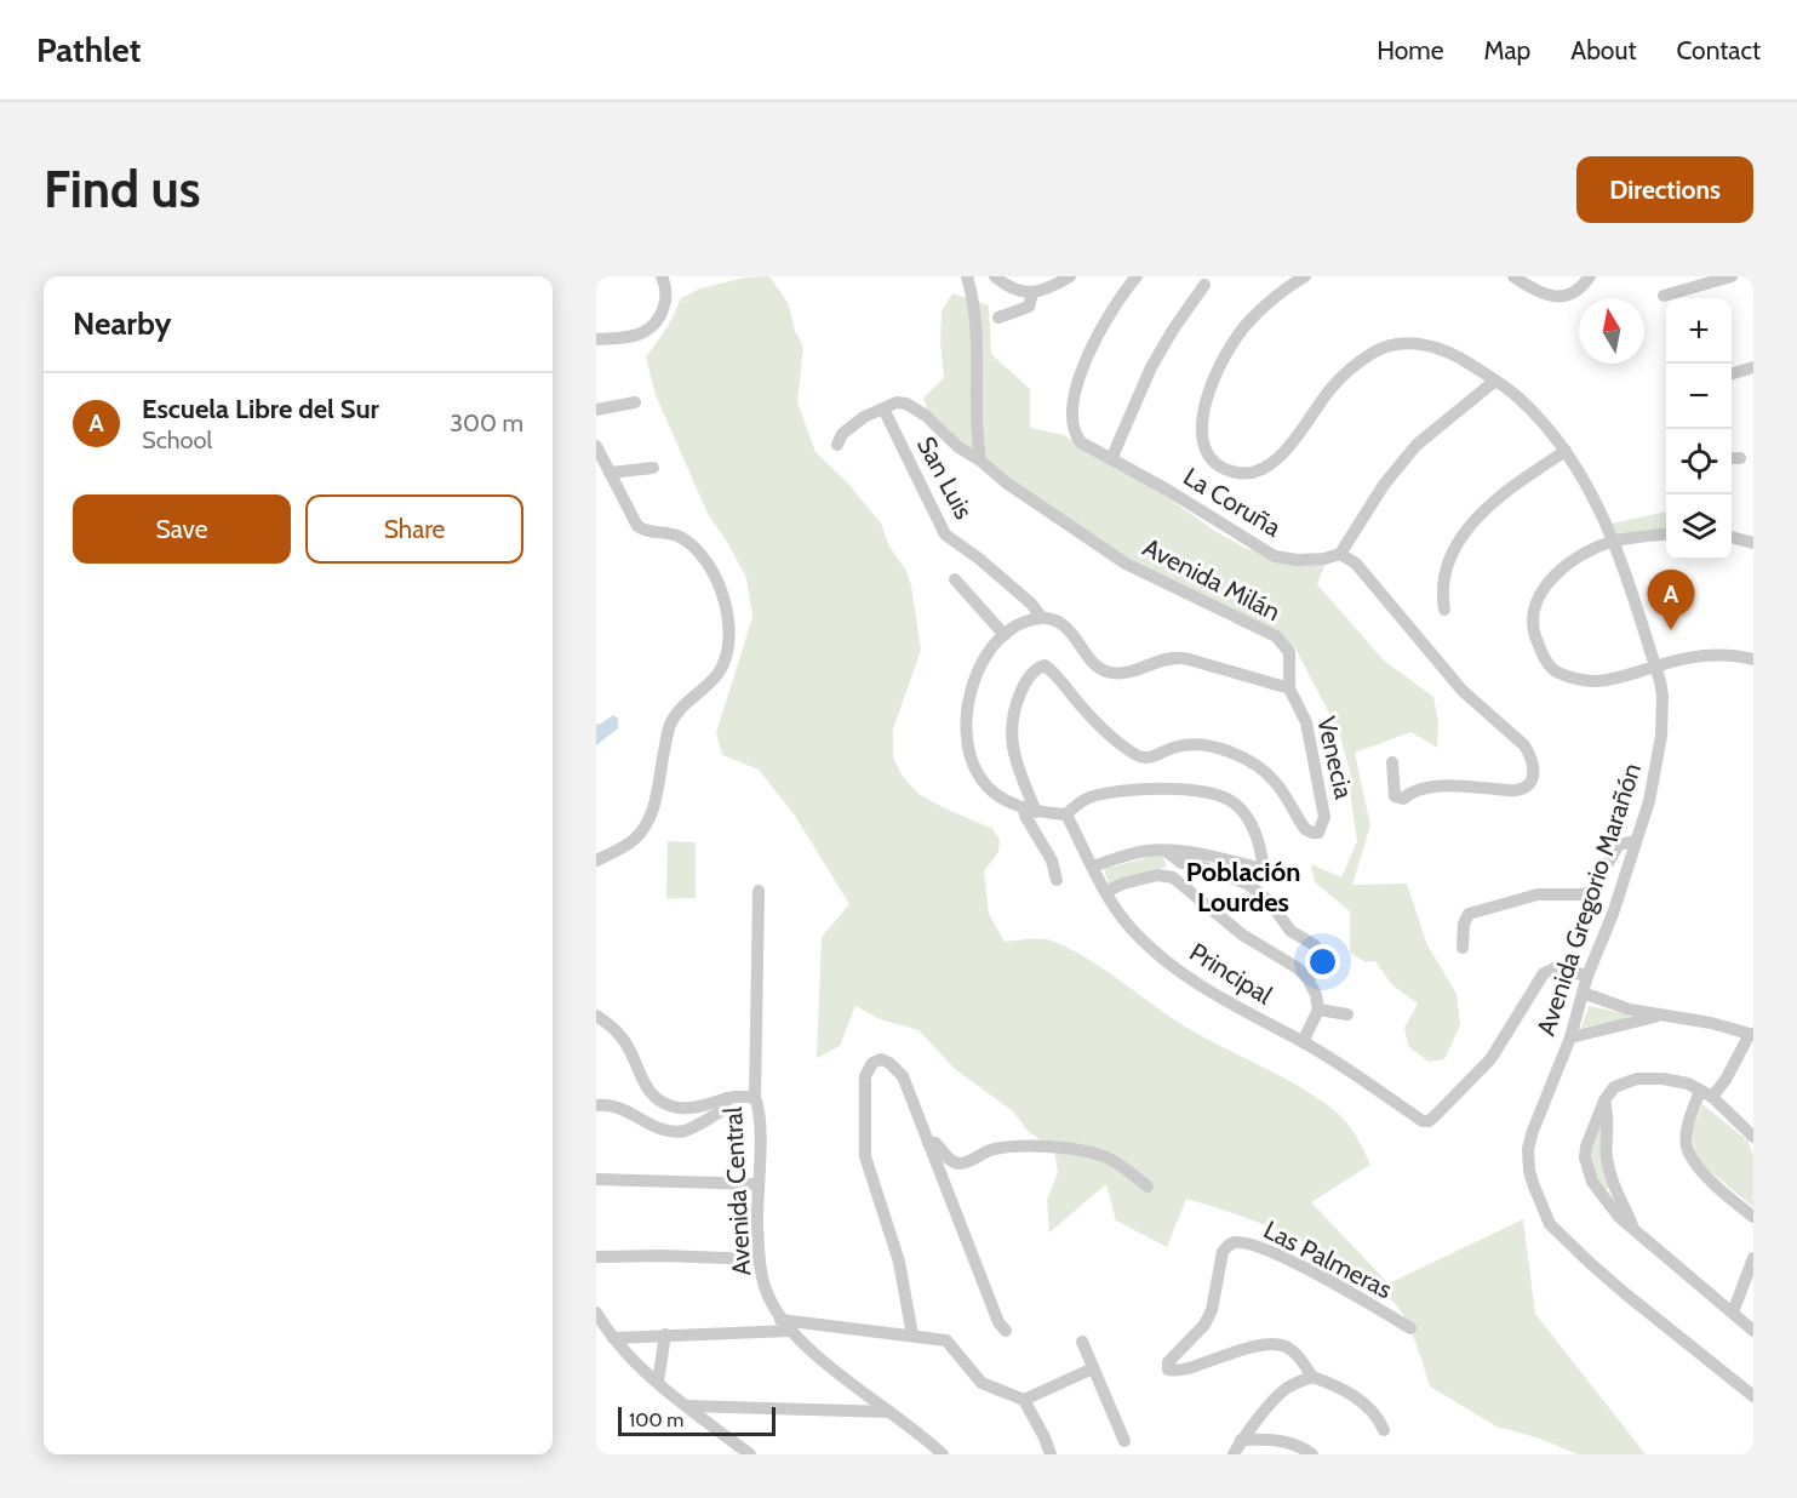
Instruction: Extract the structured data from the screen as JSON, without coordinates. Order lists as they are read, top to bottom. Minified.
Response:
{"streets":{"street":["San Luis","La Coruña","Avenida Milán","Venecia","Avenida Gregorio Marañón","Principal","Avenida Central","Las Palmeras"]},"crossings":[["San Luis","Avenida Milán"],["Avenida Milán","Venecia"],["Avenida Gregorio Marañón","Principal"]],"districts":["Población Lourdes"],"scale_bar":"100 m","north":"top","page":{"header":"Pathlet","nav":["Home","Map","About","Contact"],"buttons":["Directions",["Save","Share"]],"title":"Find us","heading":"Nearby","map_buttons":["+","−"],"list":[{"mark":"A","name":"Escuela Libre del Sur","note":"School","value":"300 m"}],"pins":"A","scale":"100 m"}}
